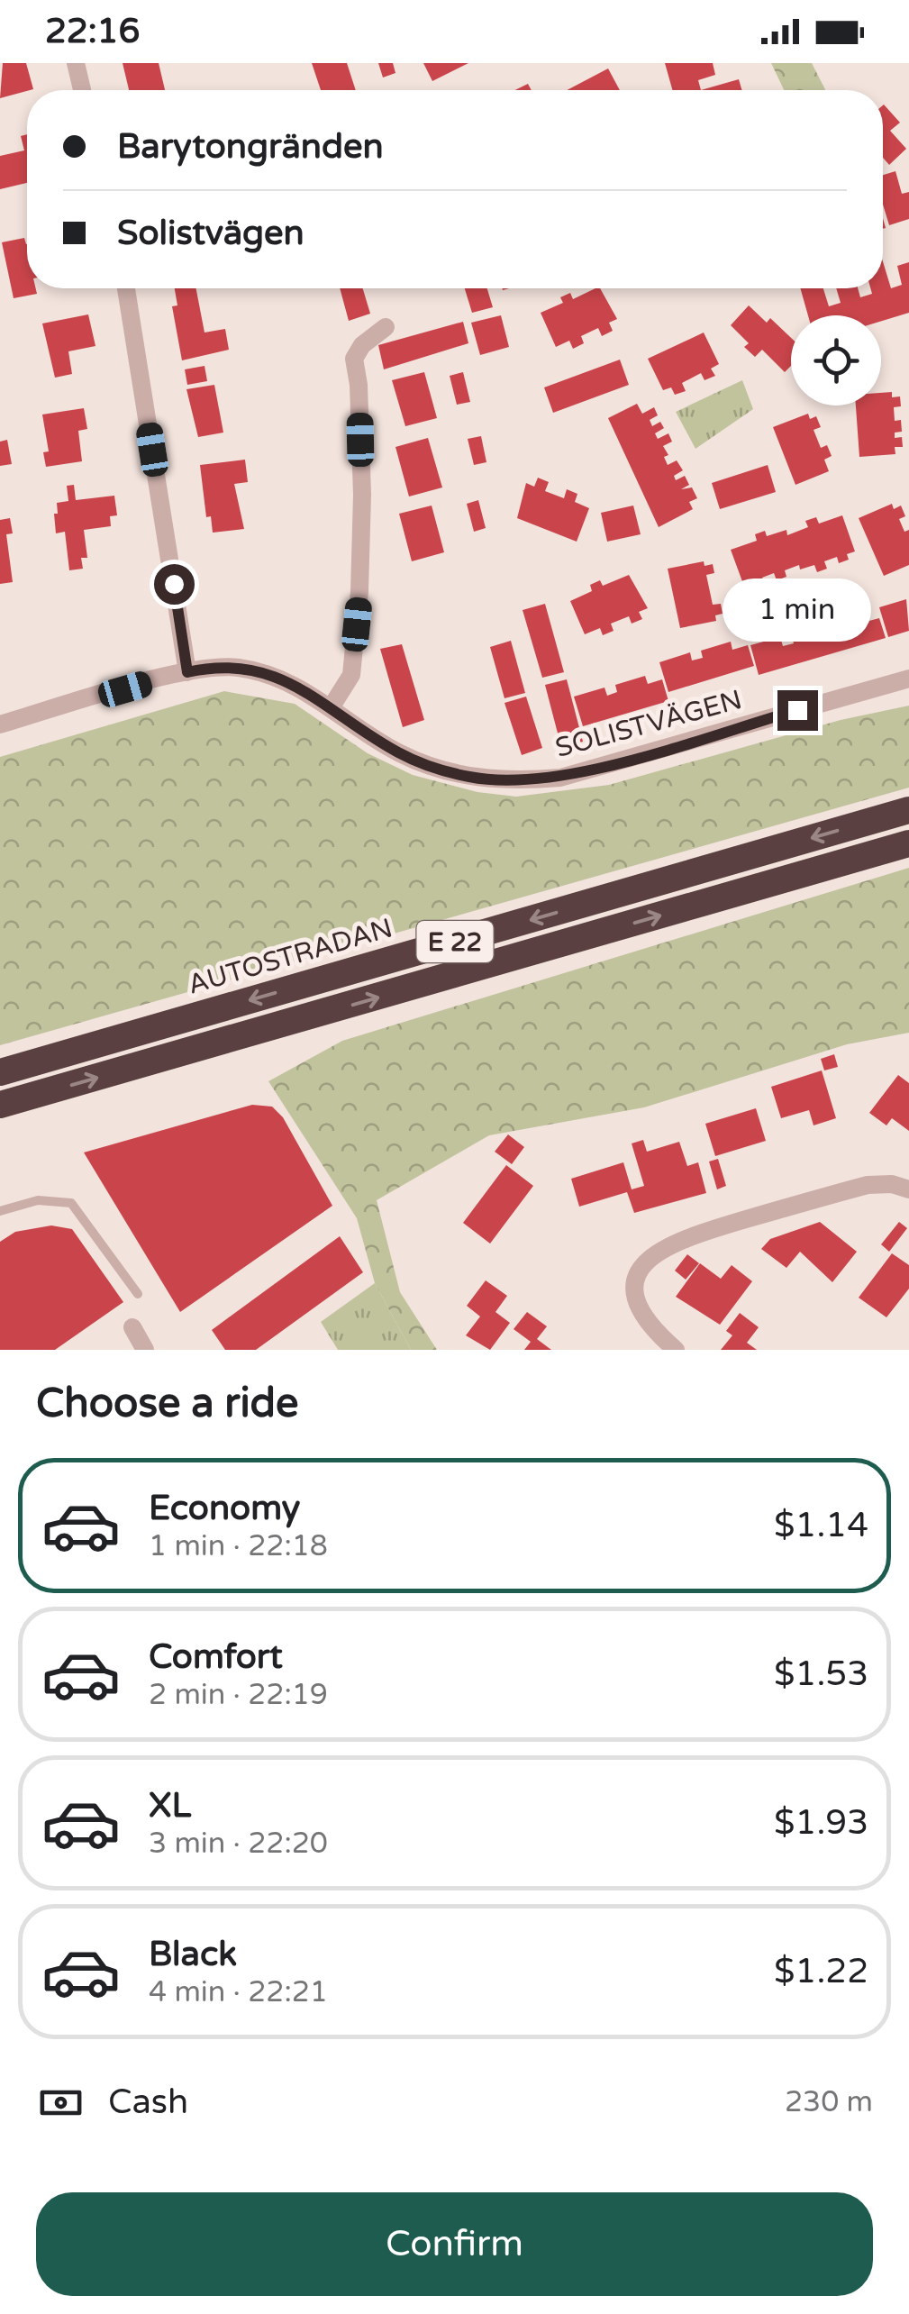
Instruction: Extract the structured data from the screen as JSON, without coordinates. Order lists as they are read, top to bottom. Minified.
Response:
{"streets":{"highway":["E 22","AUTOSTRADAN"],"street":["SOLISTVÄGEN"]},"page":{"status":"22:16","banner":["Barytongränden","Solistvägen"],"bubble":"1 min","heading":"Choose a ride","list":[{"name":"Economy","note":"1 min · 22:18","value":"$1.14"},{"name":"Comfort","note":"2 min · 22:19","value":"$1.53"},{"name":"XL","note":"3 min · 22:20","value":"$1.93"},{"name":"Black","note":"4 min · 22:21","value":"$1.22"}],"pay":["Cash","230 m"],"buttons":"Confirm"}}
